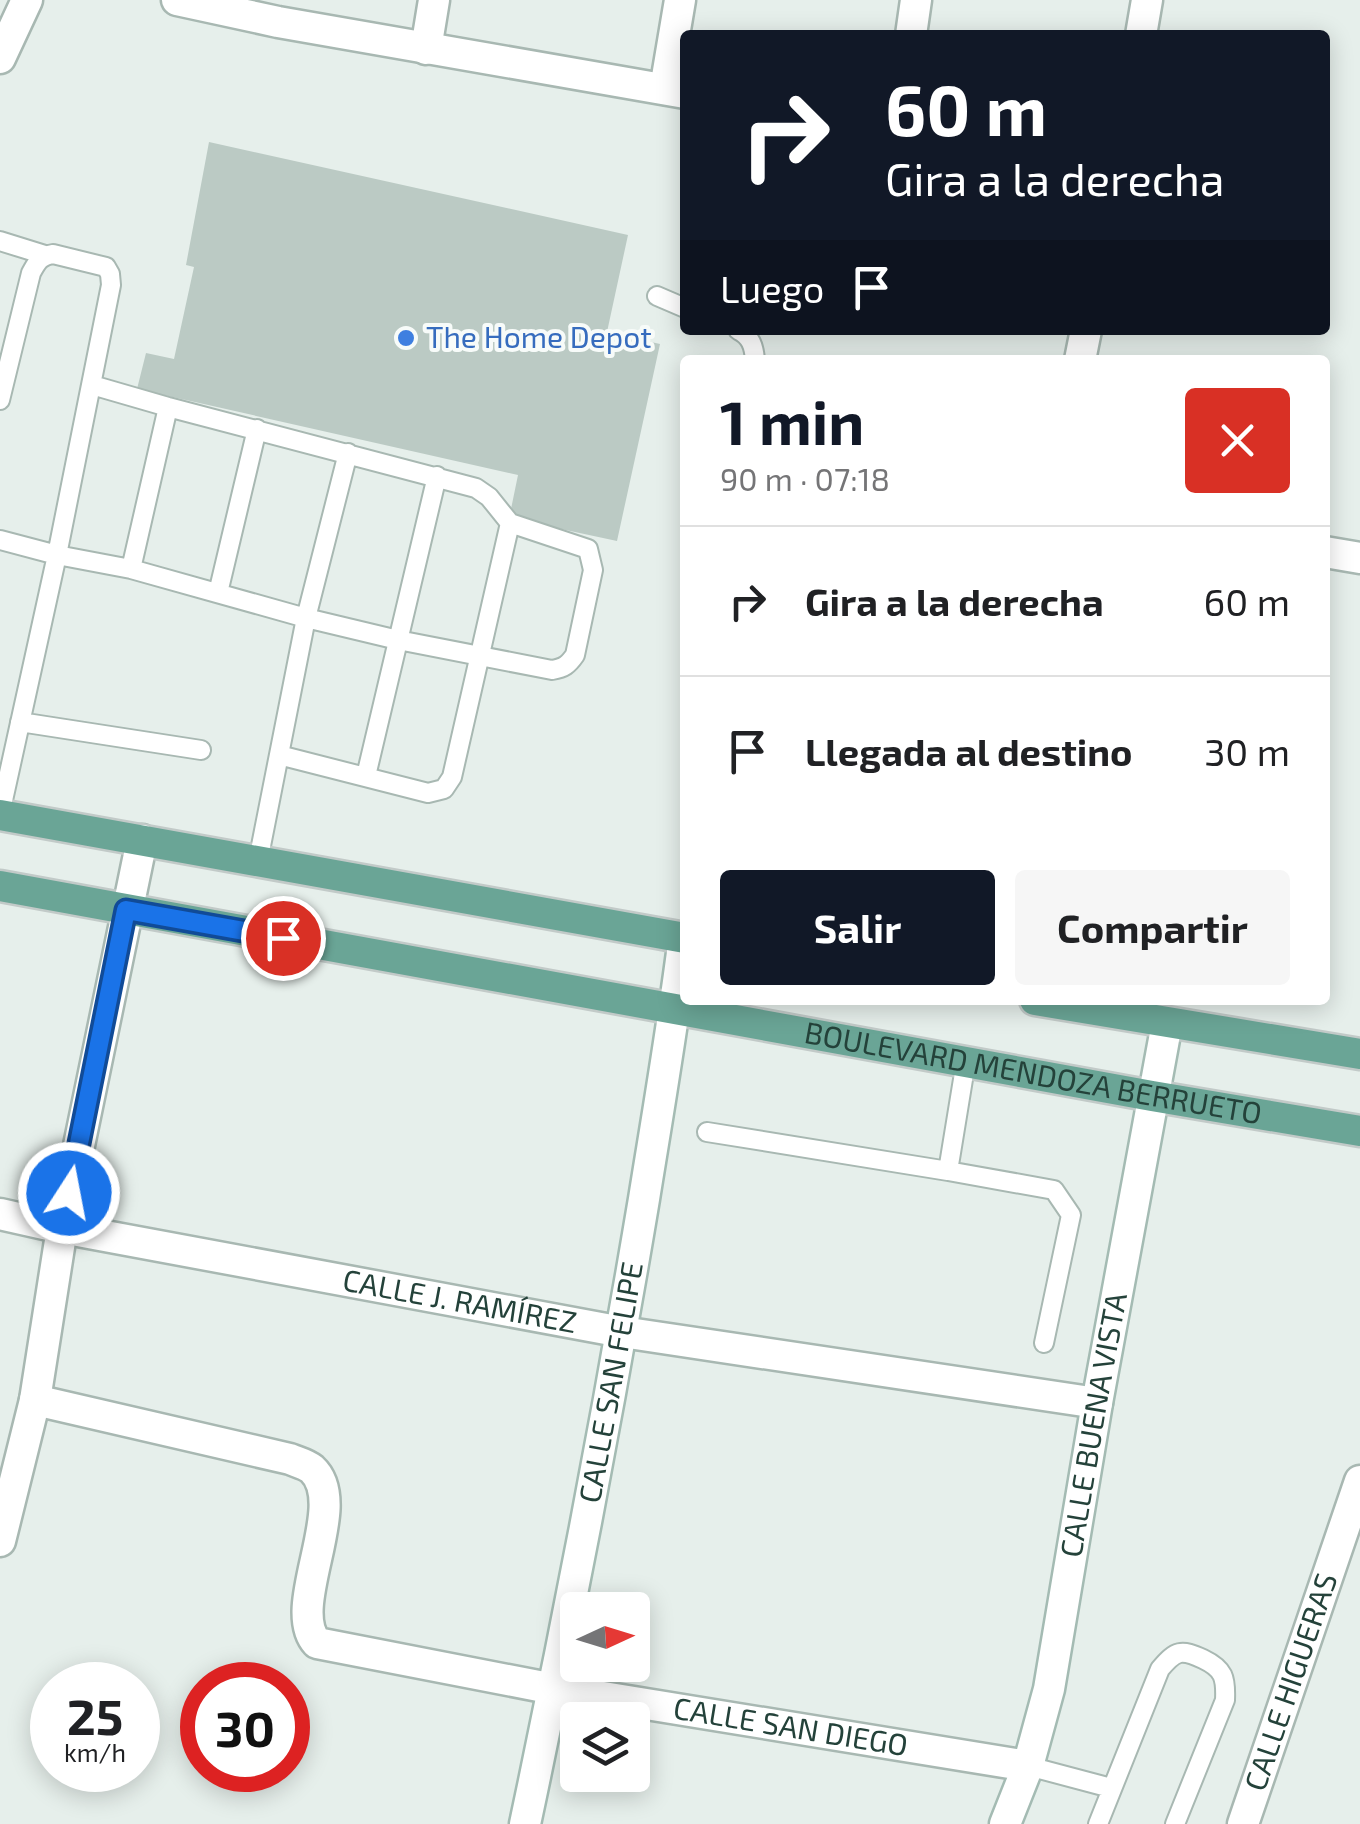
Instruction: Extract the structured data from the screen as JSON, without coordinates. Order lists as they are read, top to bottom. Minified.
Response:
{"streets":{"main road":["BOULEVARD MENDOZA BERRUETO"],"street":["CALLE J. RAMÍREZ","CALLE SAN FELIPE","CALLE BUENA VISTA","CALLE HIGUERAS","CALLE SAN DIEGO"]},"crossings":[["BOULEVARD MENDOZA BERRUETO","CALLE SAN FELIPE"],["BOULEVARD MENDOZA BERRUETO","CALLE BUENA VISTA"],["CALLE J. RAMÍREZ","CALLE SAN FELIPE"],["CALLE J. RAMÍREZ","CALLE BUENA VISTA"],["CALLE SAN FELIPE","CALLE SAN DIEGO"],["CALLE BUENA VISTA","CALLE SAN DIEGO"]],"places":["The Home Depot"],"north":"right","page":{"turn":["60 m","Gira a la derecha"],"then":"Luego","heading":["1 min","90 m · 07:18"],"list":[{"name":"Gira a la derecha","value":"60 m"},{"name":"Llegada al destino","value":"30 m"}],"buttons":["Salir","Compartir"],"speed":"25 km/h","limit":"30"}}
